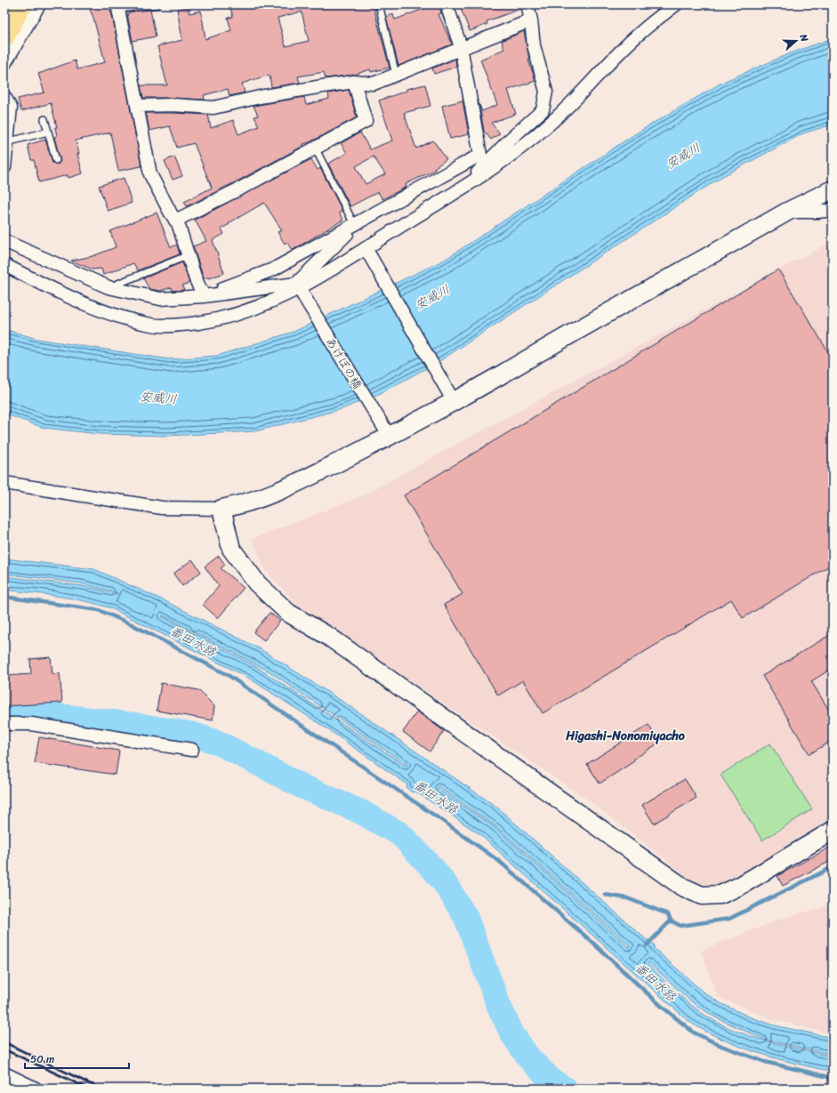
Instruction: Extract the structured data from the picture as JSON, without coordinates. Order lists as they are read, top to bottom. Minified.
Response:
{"streets":{"street":["あけぼの橋"]},"districts":["Higashi-Nonomiyacho"],"water":["安威川","番田水路"],"scale_bar":"50 m","north":"right"}
